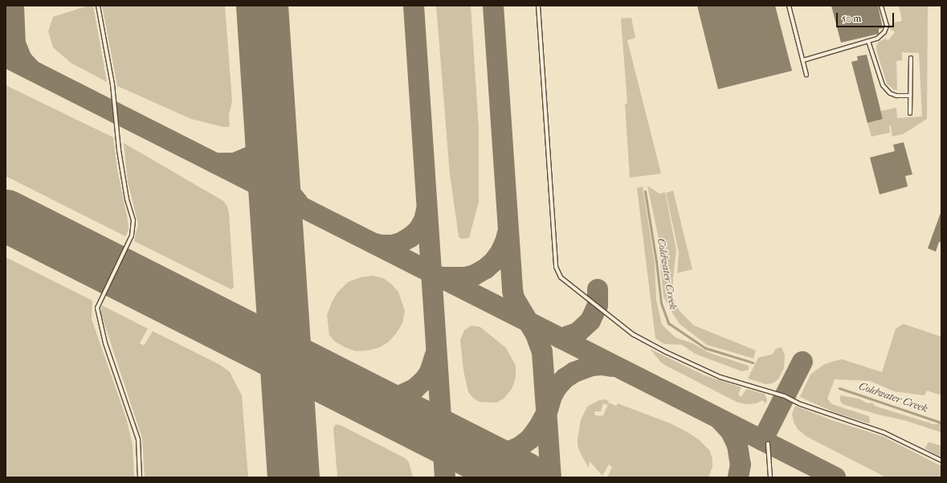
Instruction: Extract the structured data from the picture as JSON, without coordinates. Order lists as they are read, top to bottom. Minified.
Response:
{"water":["Coldwater Creek"],"scale_bar":"50 m"}
